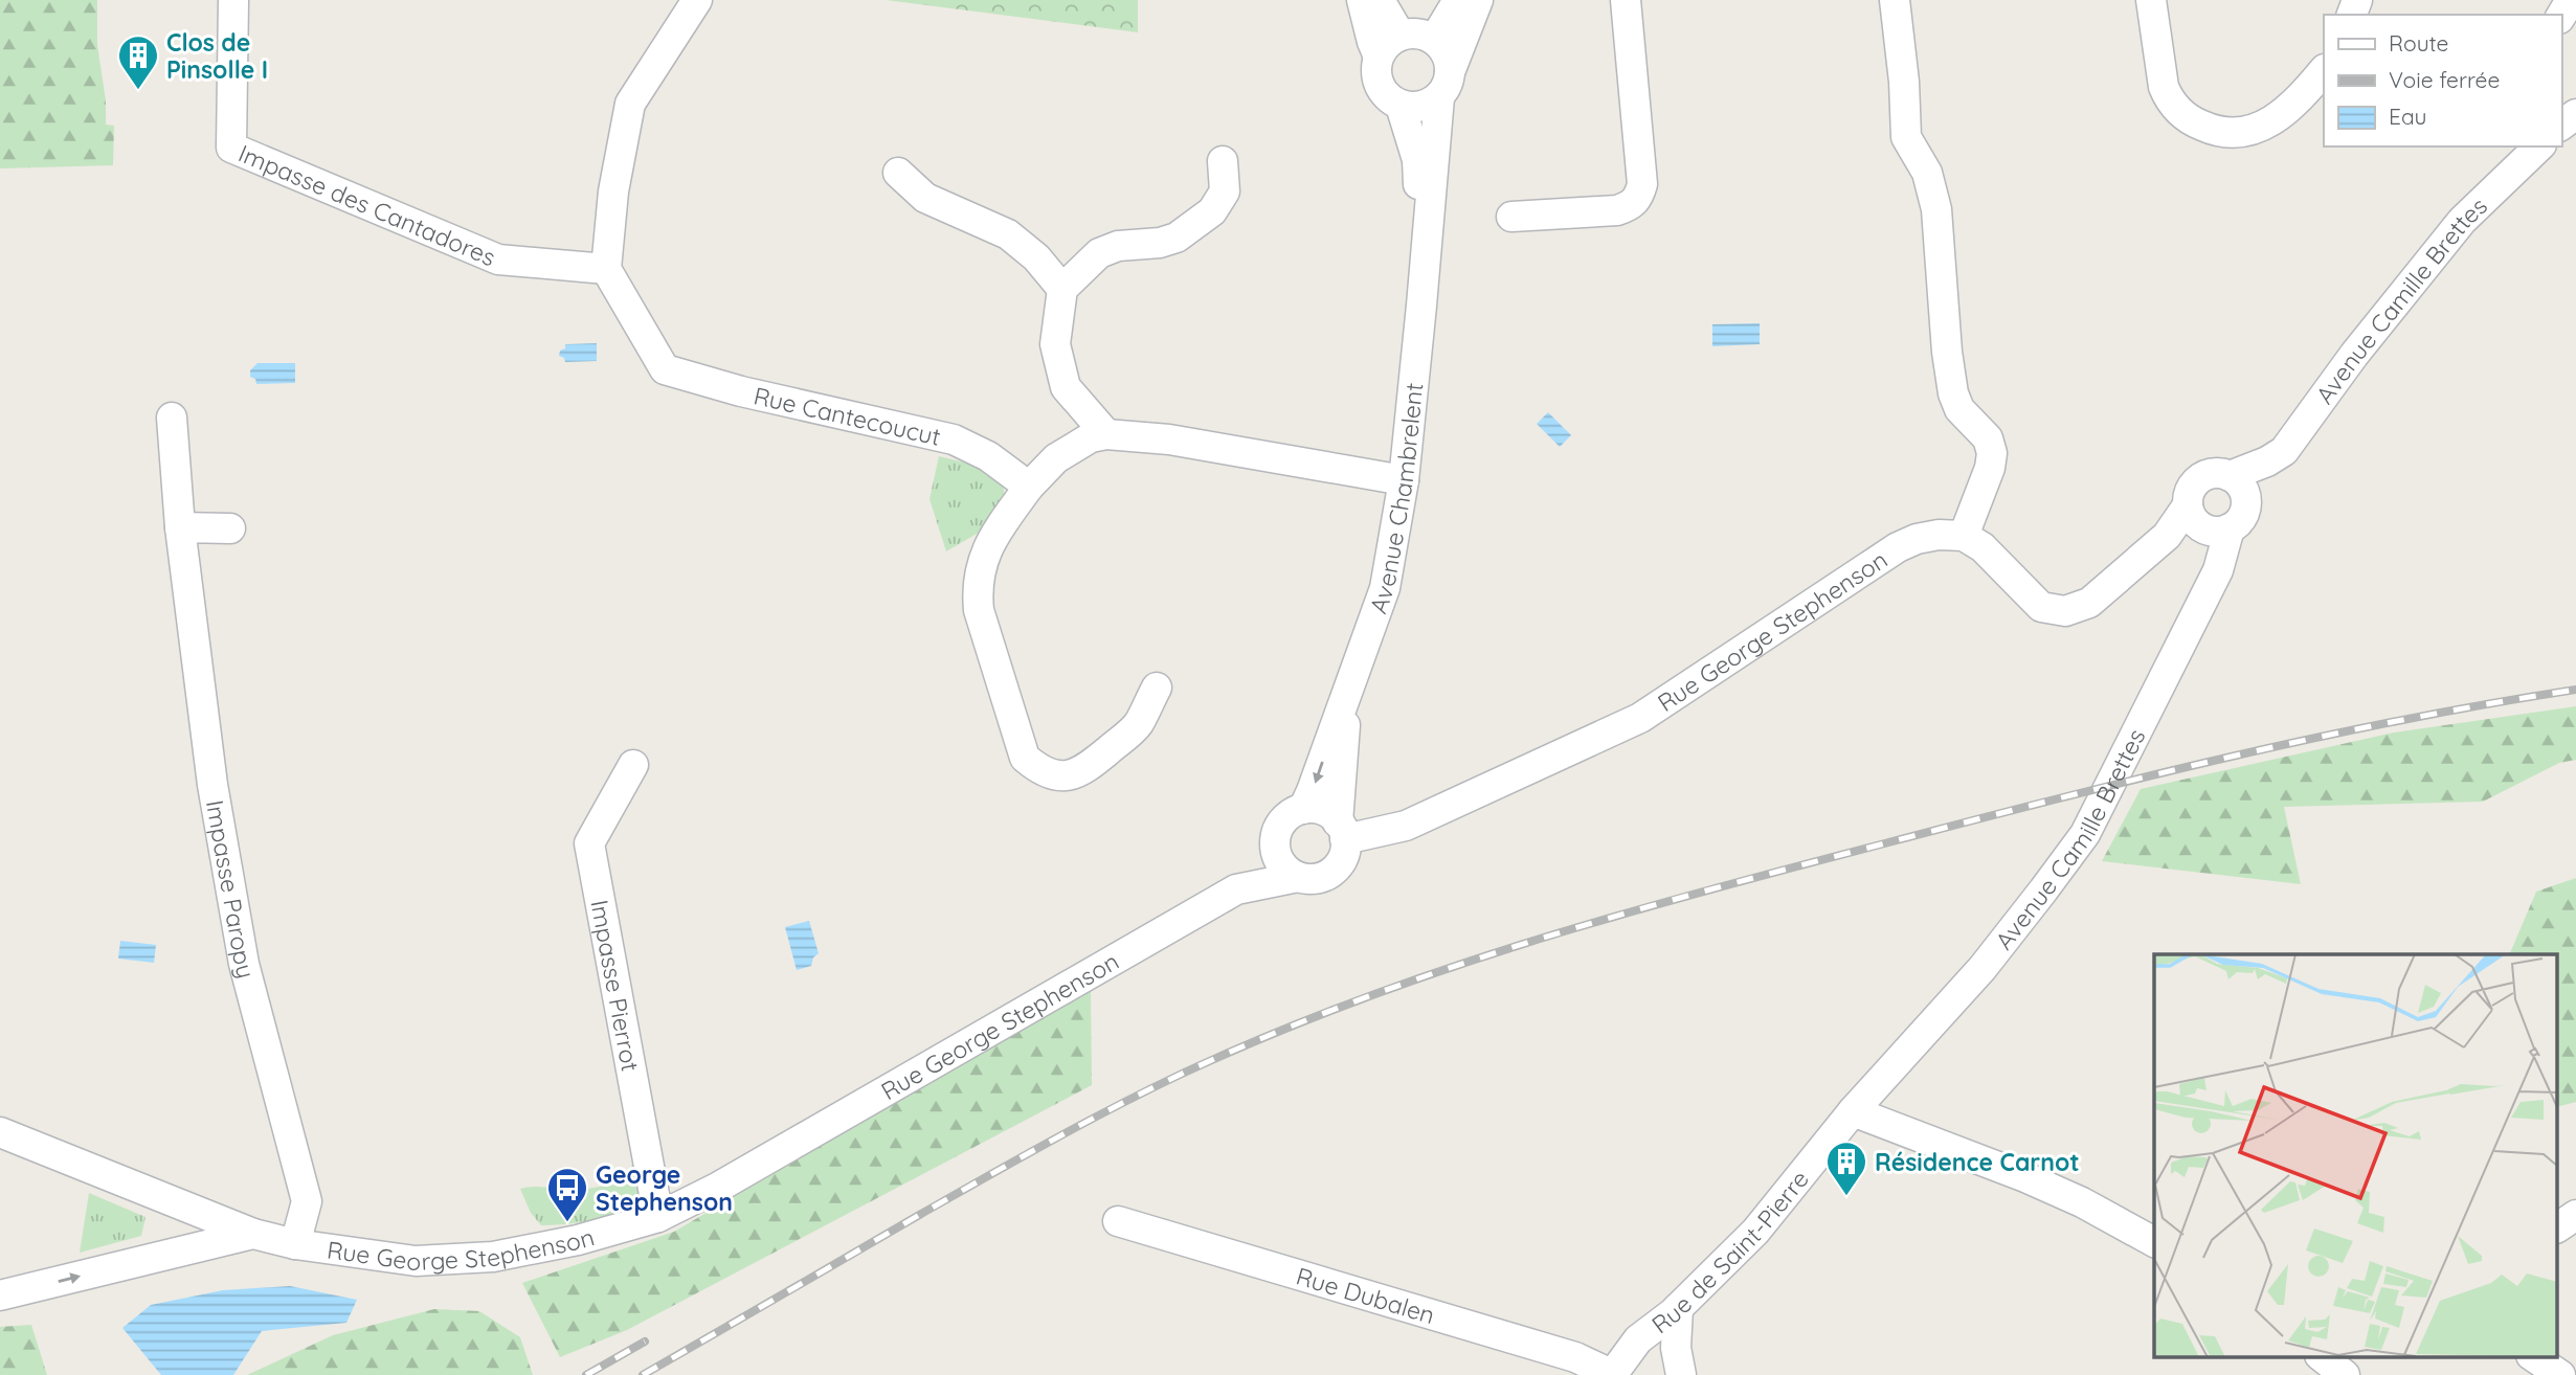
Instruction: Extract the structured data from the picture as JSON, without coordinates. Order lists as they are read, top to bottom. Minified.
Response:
{"streets":{"street":["Impasse des Cantadores","Avenue Camille Brettes","Rue Cantecoucut","Avenue Chambrelent","Rue George Stephenson","Impasse Paropy","Impasse Pierrot","Rue de Saint-Pierre","Rue Dubalen"]},"crossings":[["Impasse des Cantadores","Rue Cantecoucut"],["Avenue Camille Brettes","Rue de Saint-Pierre"],["Avenue Chambrelent","Rue George Stephenson"],["Rue George Stephenson","Impasse Paropy"],["Rue George Stephenson","Impasse Pierrot"],["Rue de Saint-Pierre","Rue Dubalen"]],"places":{"building":["Clos de Pinsolle I","Résidence Carnot"],"bus stop":["George Stephenson"]},"legend":["Route","Voie ferrée","Eau"]}
